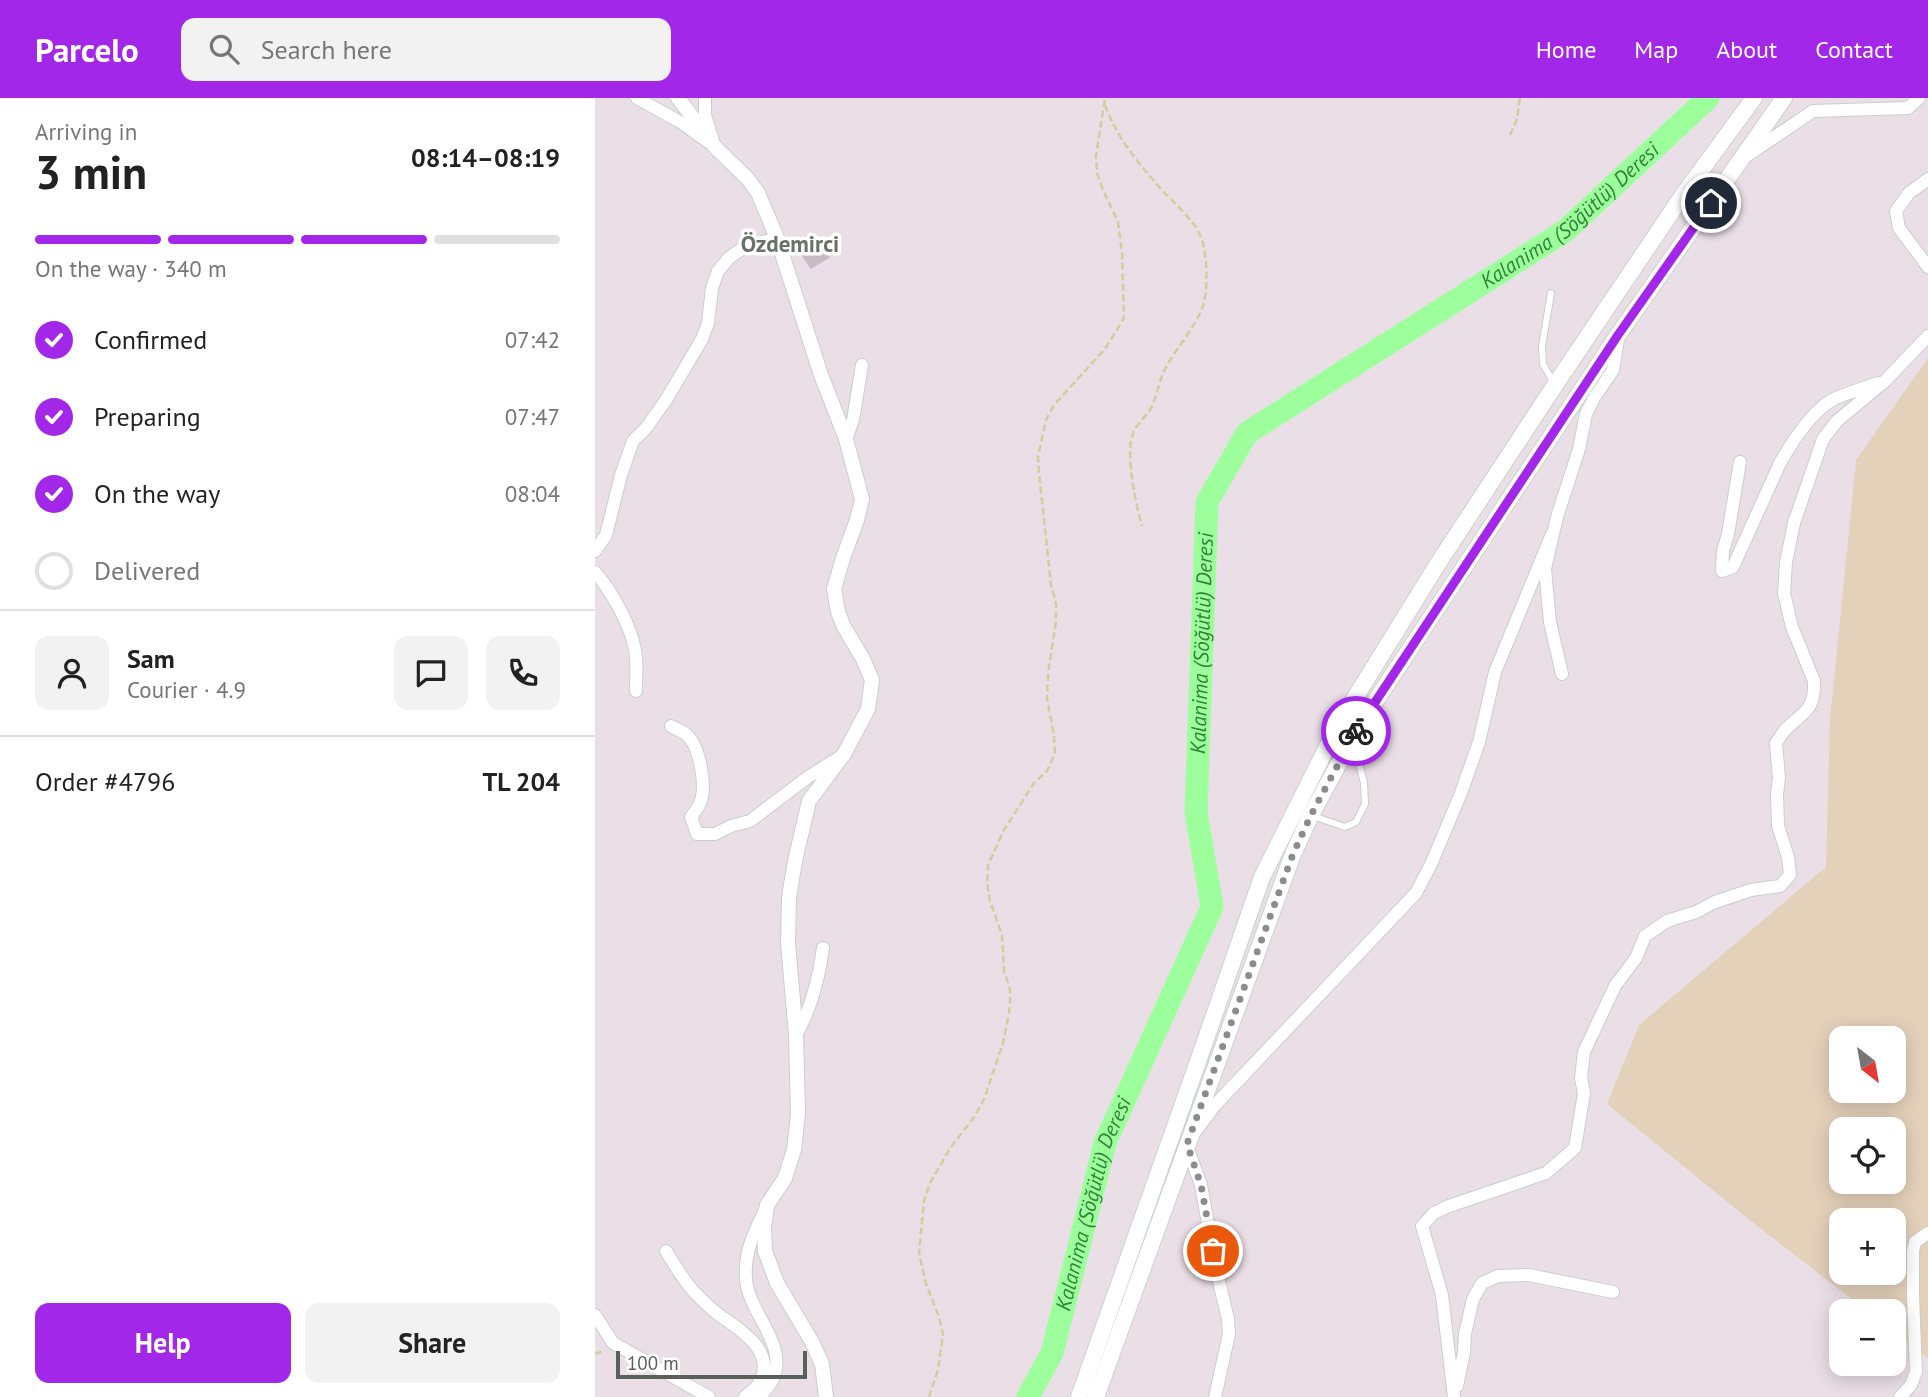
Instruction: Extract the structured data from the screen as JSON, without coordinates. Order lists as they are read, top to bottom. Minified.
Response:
{"districts":["Özdemirci"],"water":["Kalanima (Söğütlü) Deresi"],"scale_bar":"100 m","north":"bottom right","page":{"header":"Parcelo","search":"Search here","nav":["Home","Map","About","Contact"],"heading":["3 min","Arriving in","08:14–08:19"],"panel":["Sam","Courier · 4.9","Order #4796","TL 204"],"bar":"On the way · 340 m","list":[["Confirmed","07:42"],["Preparing","07:47"],["On the way","08:04"],"Delivered"],"map_buttons":["+","−"],"buttons":["Help","Share"],"scale":"100 m"}}
